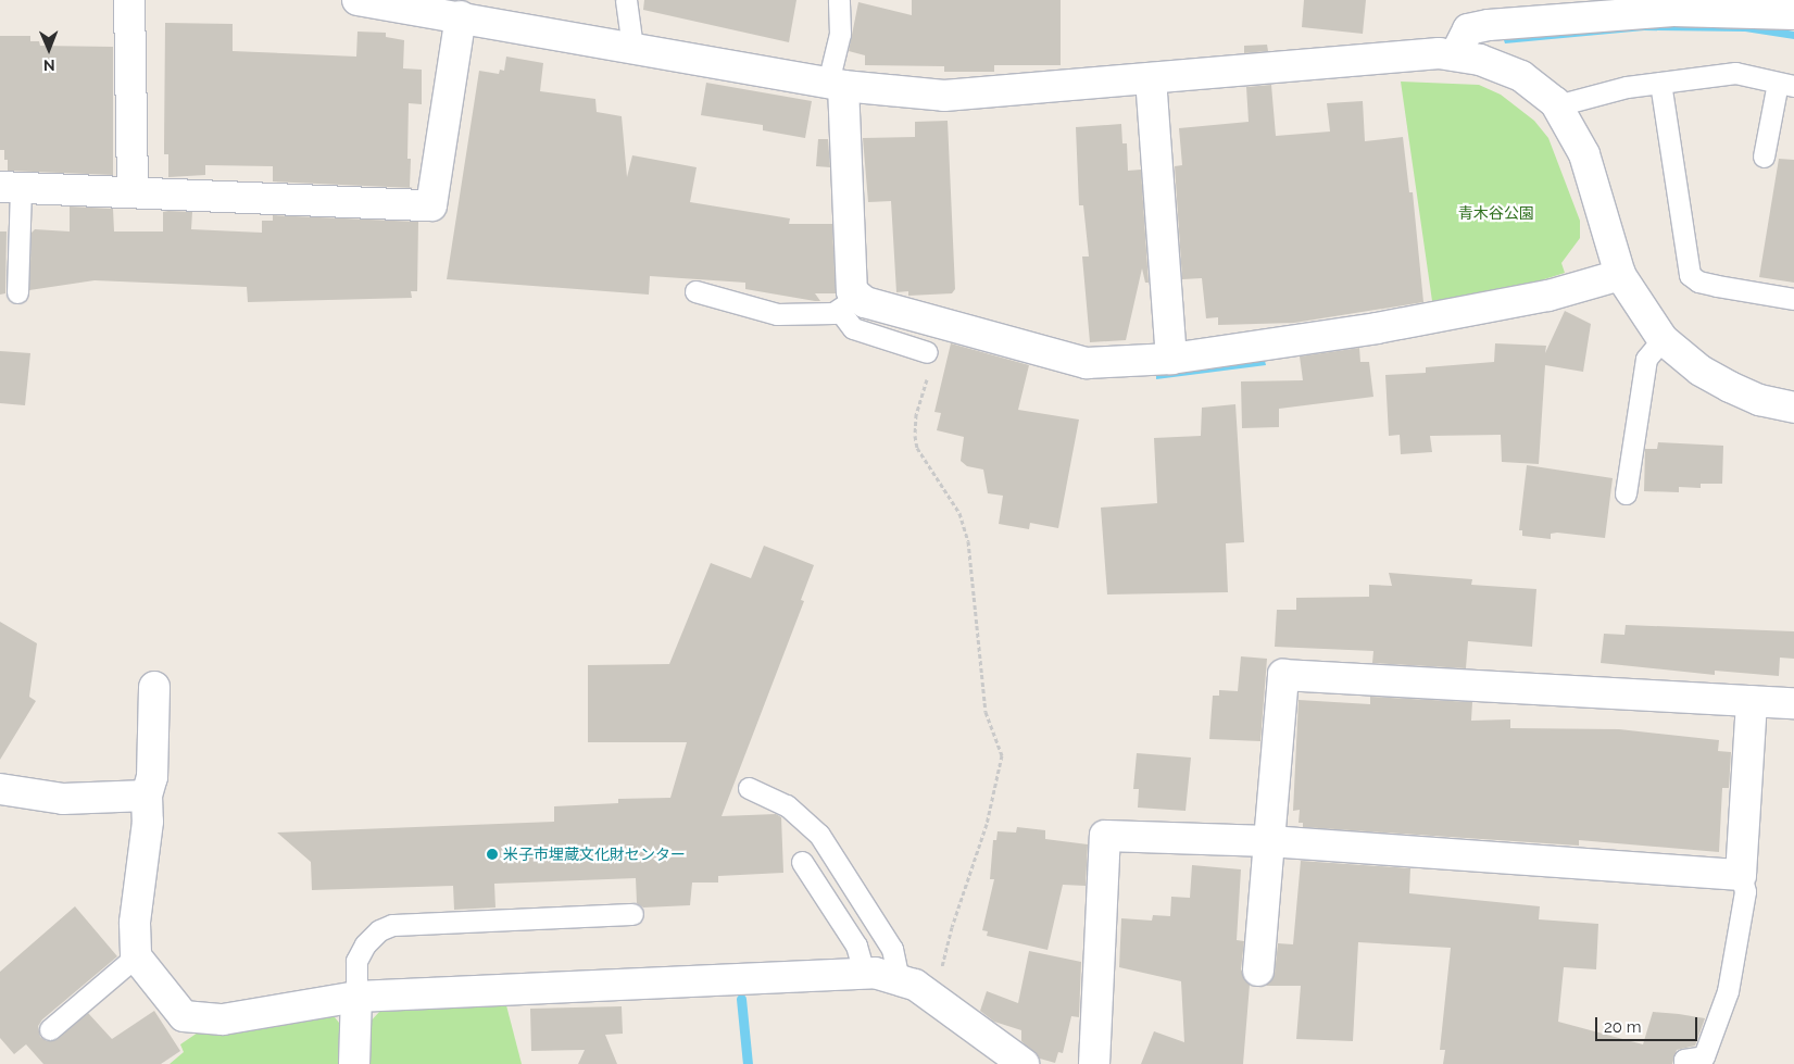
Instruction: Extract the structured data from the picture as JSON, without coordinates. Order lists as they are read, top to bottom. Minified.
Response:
{"parks":["青木谷公園"],"places":["米子市埋蔵文化財センター"],"scale_bar":"20 m","north":"bottom"}
